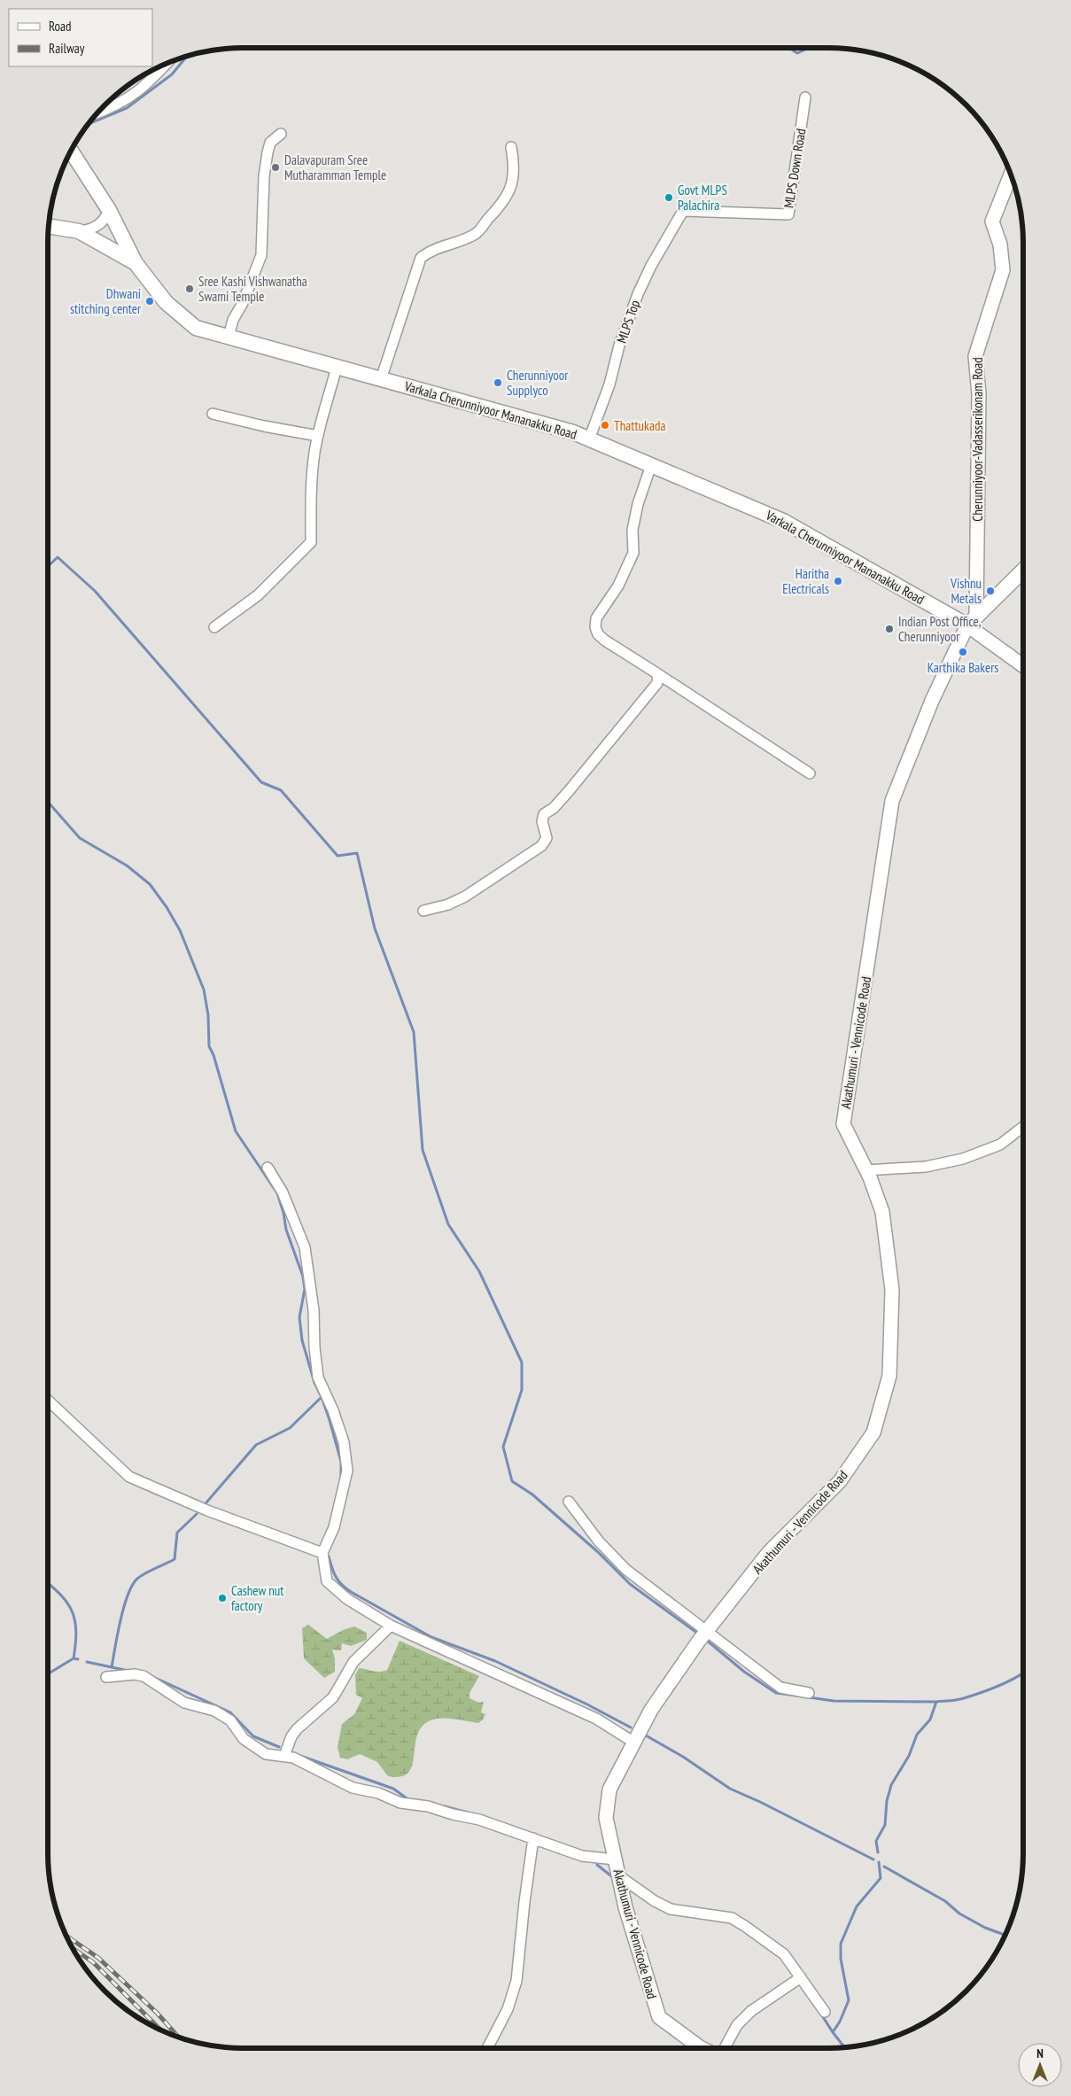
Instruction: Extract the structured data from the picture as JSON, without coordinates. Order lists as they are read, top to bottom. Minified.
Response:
{"streets":{"main road":["Varkala Cherunniyoor Mananakku Road"],"street":["MLPS Down Road","MLPS Top","Cherunniyoor-Vadasserikonam Road","Akathumuri - Vennicode Road"]},"crossings":[["MLPS Down Road","MLPS Top"],["MLPS Top","Varkala Cherunniyoor Mananakku Road"],["Varkala Cherunniyoor Mananakku Road","Cherunniyoor-Vadasserikonam Road"],["Varkala Cherunniyoor Mananakku Road","Akathumuri - Vennicode Road"],["Cherunniyoor-Vadasserikonam Road","Akathumuri - Vennicode Road"]],"places":["Dalavapuram Sree Mutharamman Temple","Govt MLPS Palachira","Sree Kashi Vishwanatha Swami Temple","Dhwani stitching center","Cherunniyoor Supplyco","Thattukada","Haritha Electricals","Vishnu Metals","Indian Post Office, Cherunniyoor","Karthika Bakers","Cashew nut factory"],"legend":["Road","Railway"],"north":"top"}
